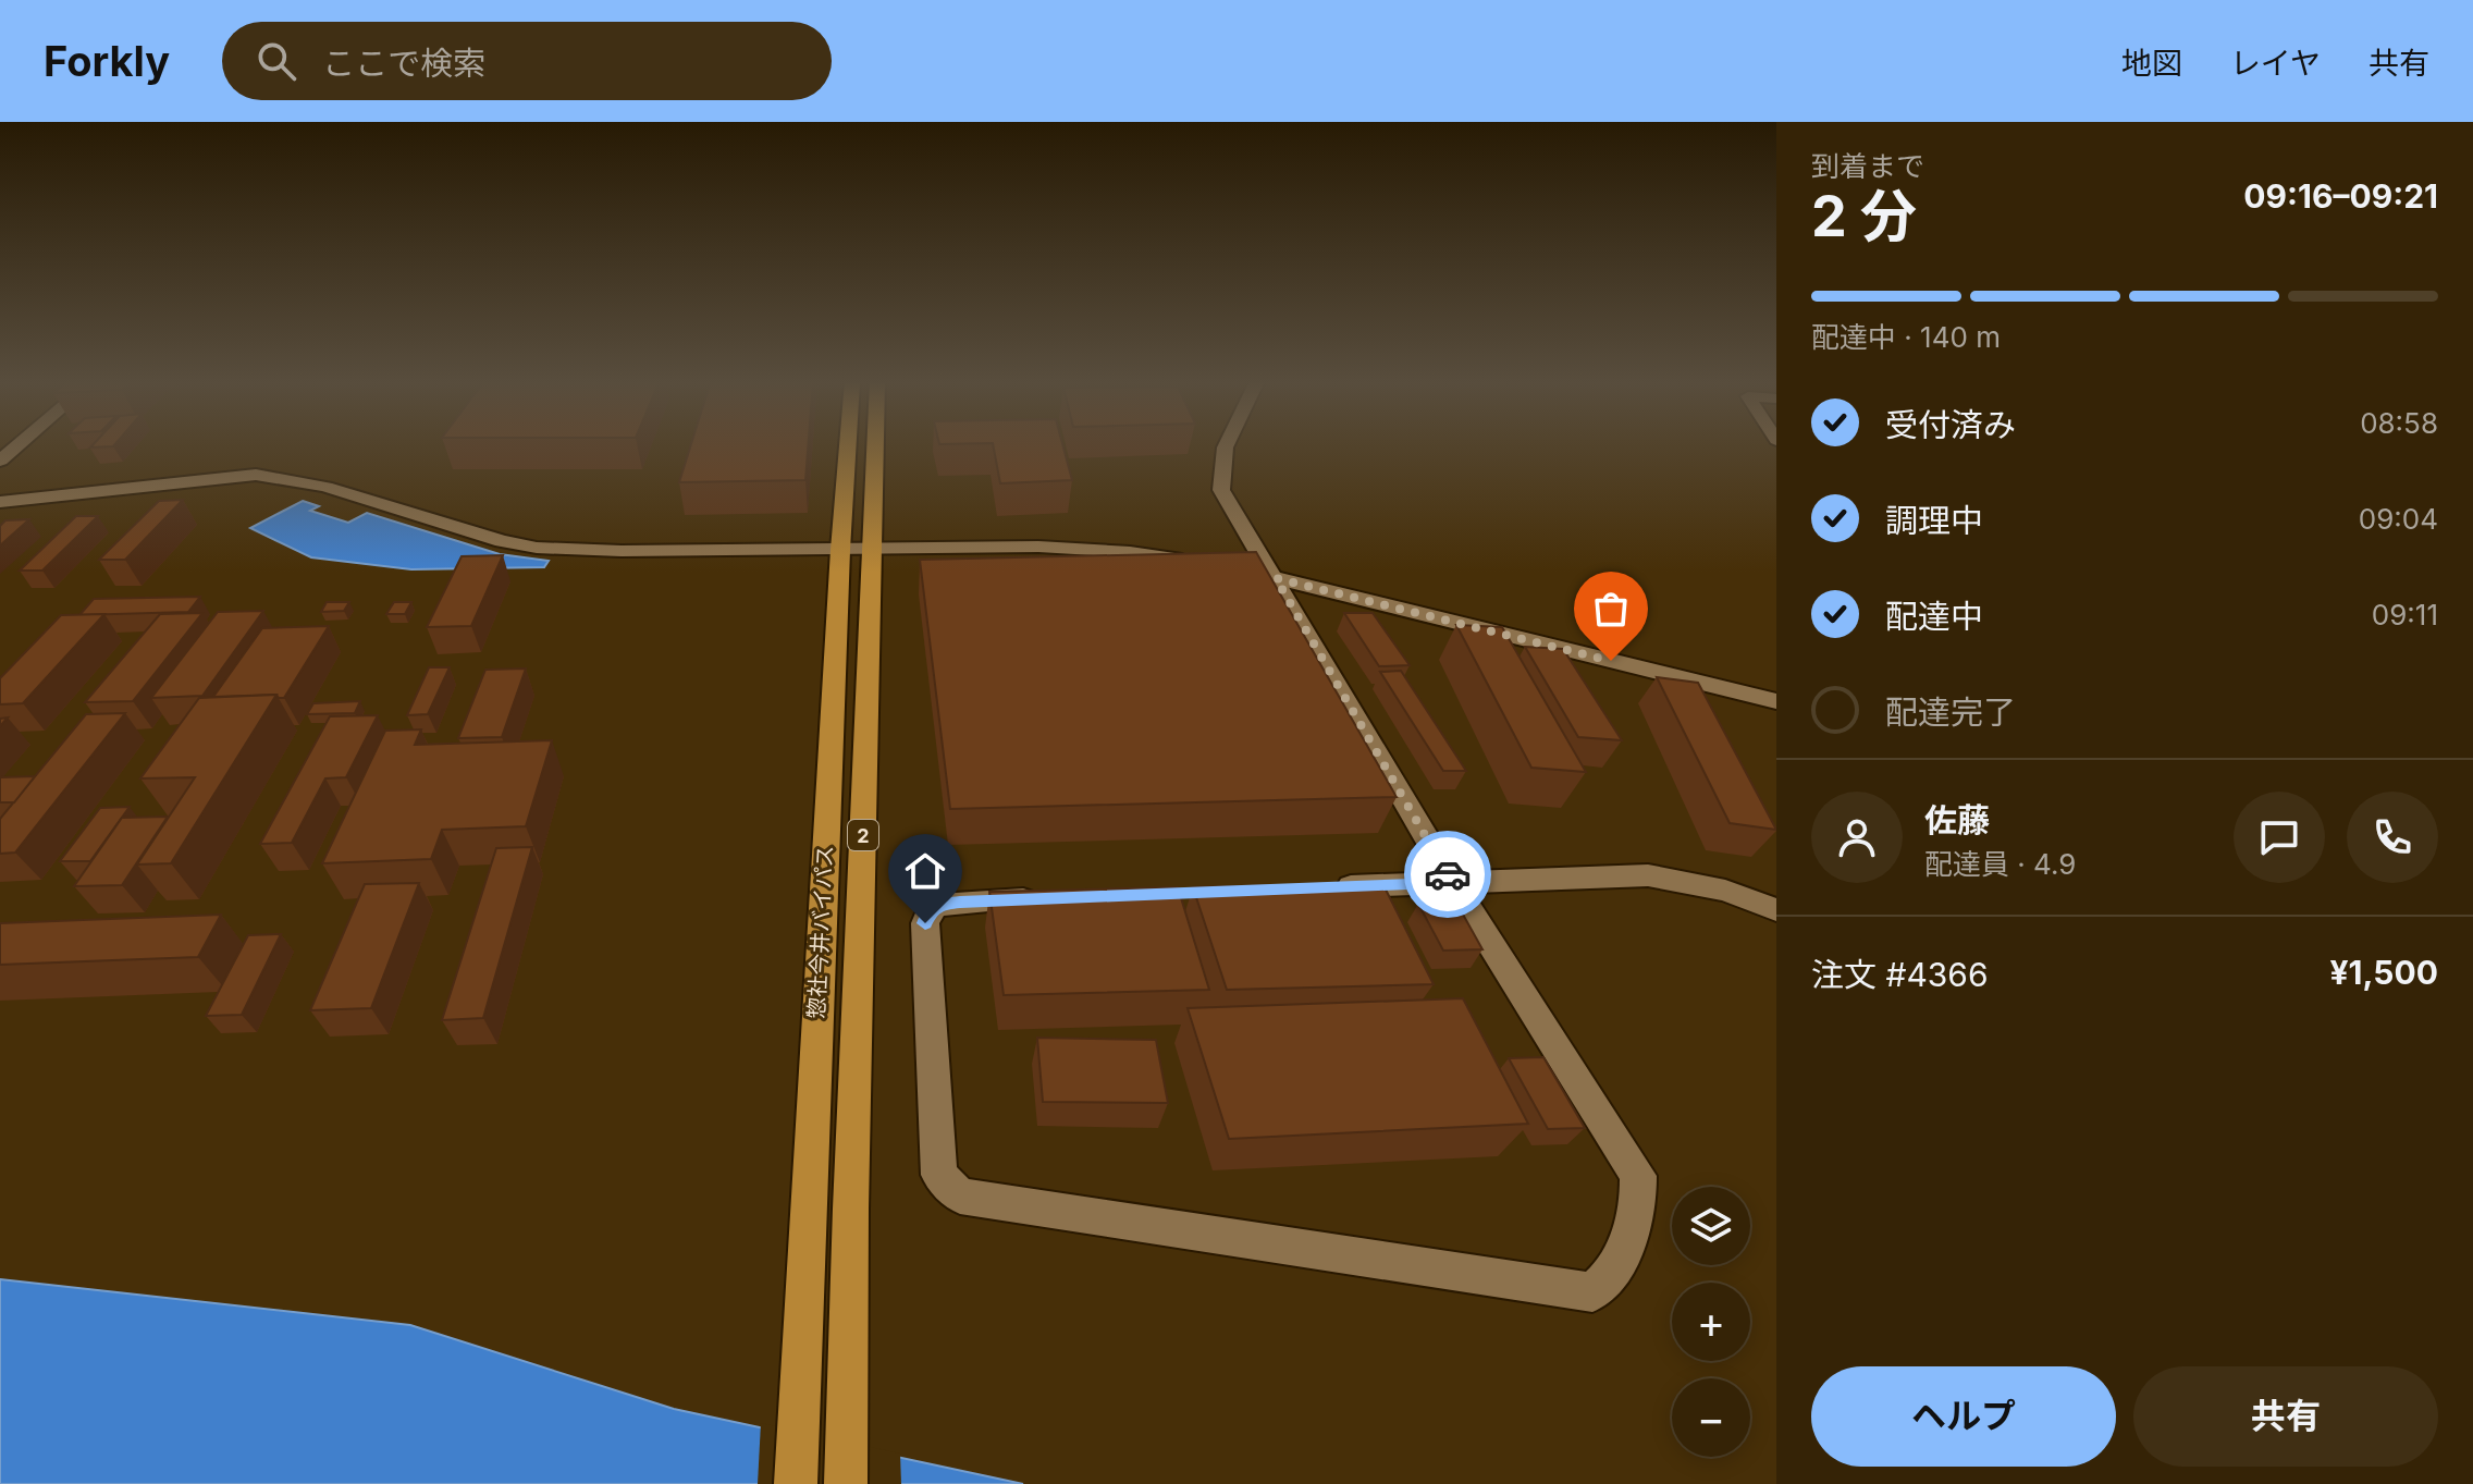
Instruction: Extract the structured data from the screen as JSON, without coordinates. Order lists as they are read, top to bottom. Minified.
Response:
{"streets":{"main road":["2","惣社今井バイパス"]},"page":{"header":"Forkly","search":"ここで検索","nav":["地図","レイヤ","共有"],"heading":["2 分","到着まで","09:16–09:21"],"panel":["佐藤","配達員 · 4.9","注文 #4366","¥1,500"],"bar":"配達中 · 140 m","list":[["受付済み","08:58"],["調理中","09:04"],["配達中","09:11"],"配達完了"],"map_buttons":["+","−"],"buttons":["ヘルプ","共有"]}}
